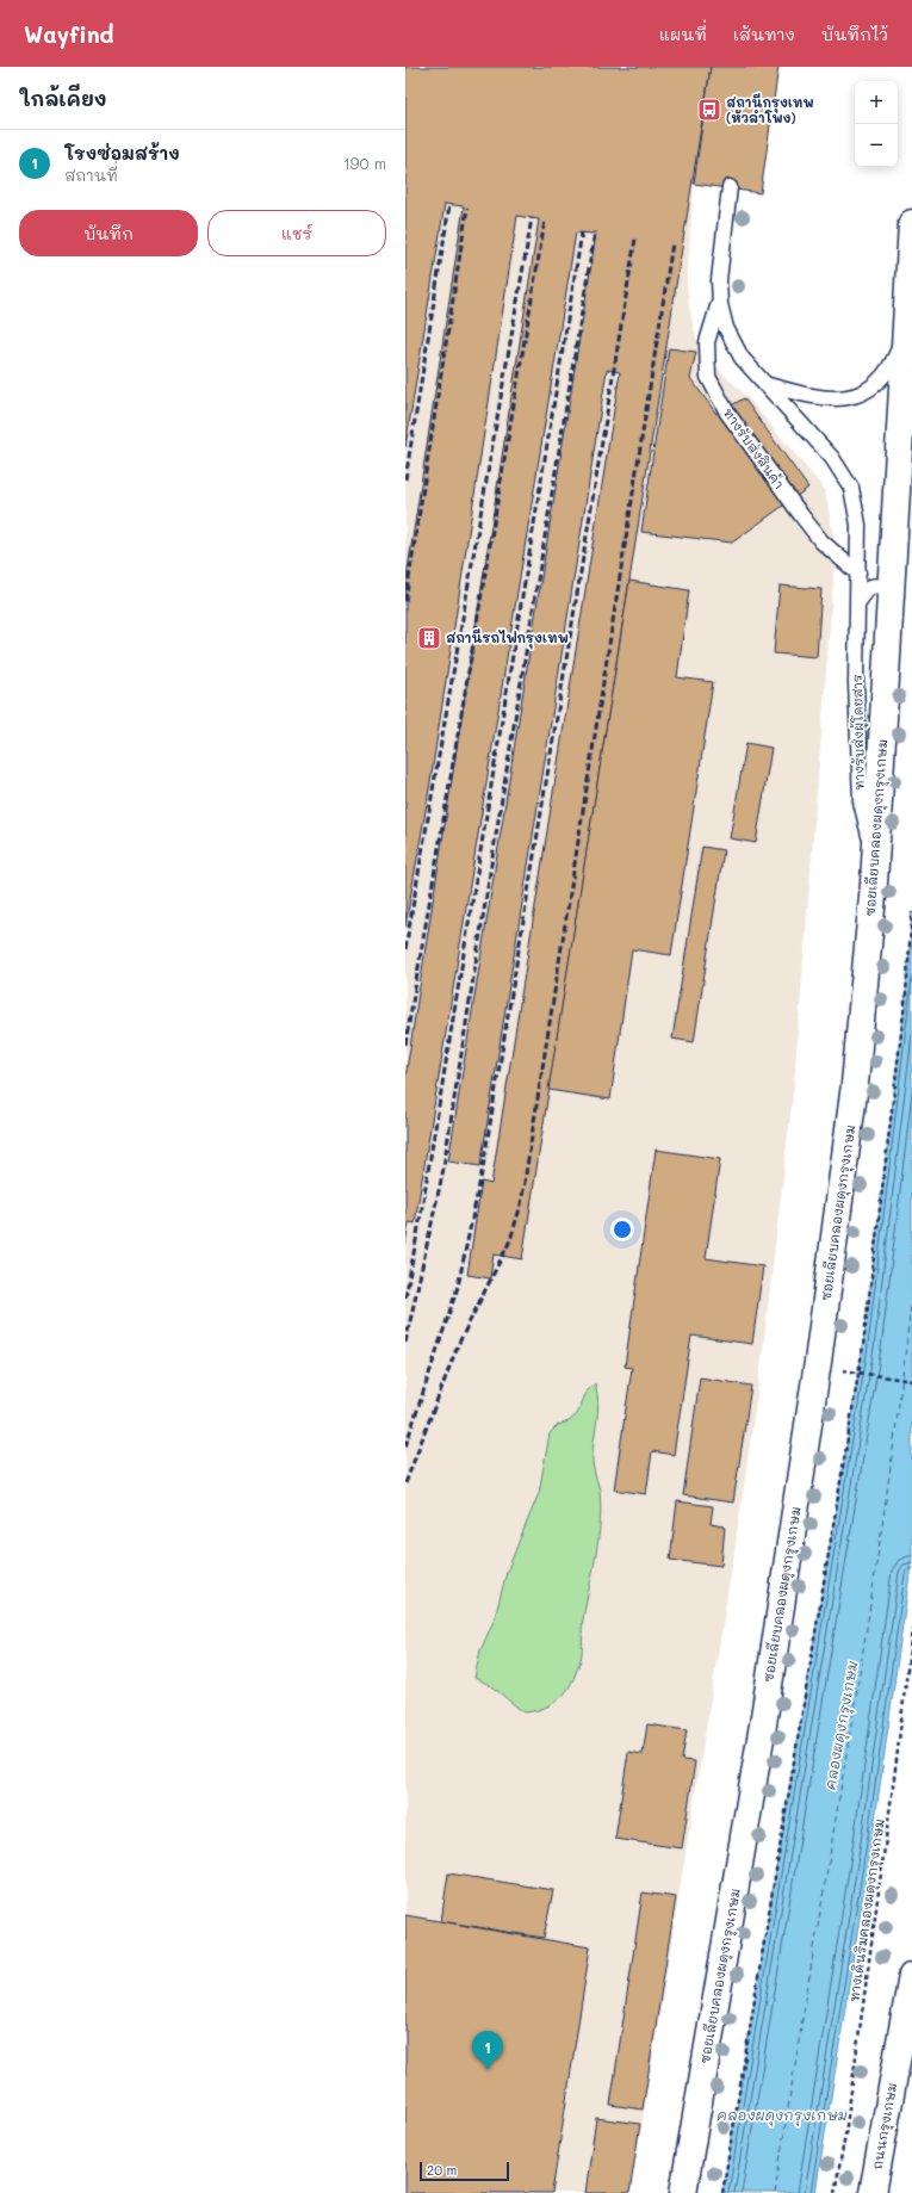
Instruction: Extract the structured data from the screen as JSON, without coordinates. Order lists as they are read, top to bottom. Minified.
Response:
{"streets":{"street":["ซอยเลียบคลองผดุงกรุงเกษม","ถนนกรุงเกษม"],"lane":["ทางรับส่งสินค้า","ทางรับส่งผู้โดยสาร"],"path":["ทางเดินริมคลองผดุงกรุงเกษม"]},"crossings":[["ทางรับส่งสินค้า","ทางรับส่งผู้โดยสาร"],["ทางรับส่งผู้โดยสาร","ซอยเลียบคลองผดุงกรุงเกษม"]],"water":["คลองผดุงกรุงเกษม"],"places":{"bus stop":["สถานีกรุงเทพ (หัวลำโพง)"],"building":["สถานีรถไฟกรุงเทพ"]},"scale_bar":"20 m","page":{"header":"Wayfind","nav":["แผนที่","เส้นทาง","บันทึกไว้"],"heading":"ใกล้เคียง","map_buttons":["+","−"],"list":[{"mark":"1","name":"โรงซ่อมสร้าง","note":"สถานที่","value":"190 m"}],"buttons":["บันทึก","แชร์"],"pins":"1","scale":"20 m"}}
